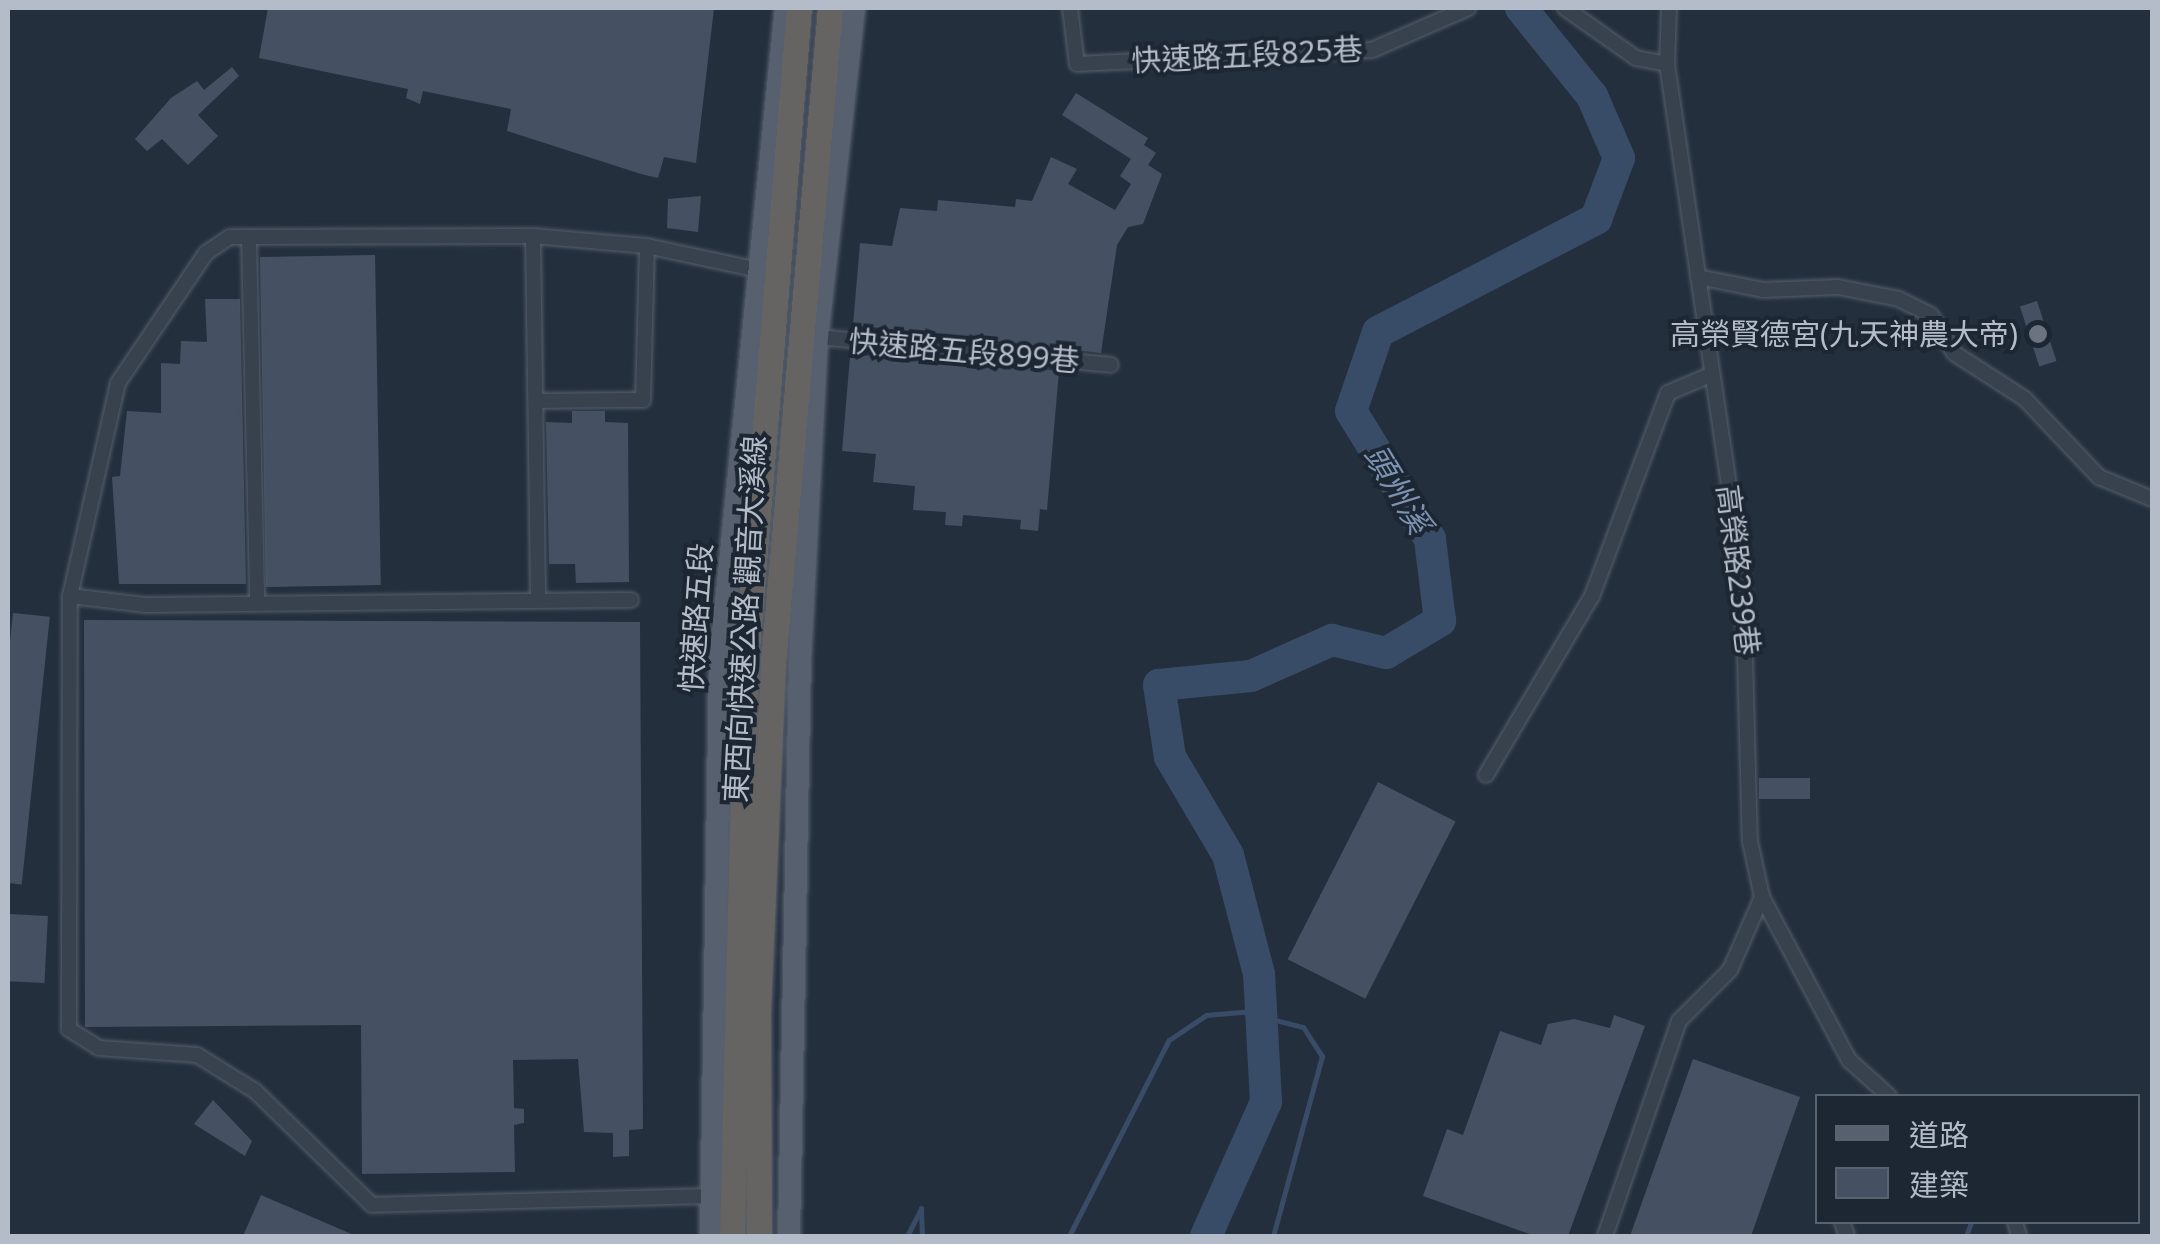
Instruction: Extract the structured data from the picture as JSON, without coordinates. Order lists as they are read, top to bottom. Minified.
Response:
{"streets":{"highway":["東西向快速公路 觀音大溪線"],"main road":["快速路五段"],"street":["快速路五段825巷","快速路五段899巷","高榮路239巷"]},"water":["頭州溪"],"places":["高榮賢德宮(九天神農大帝)"],"legend":["道路","建築"]}
